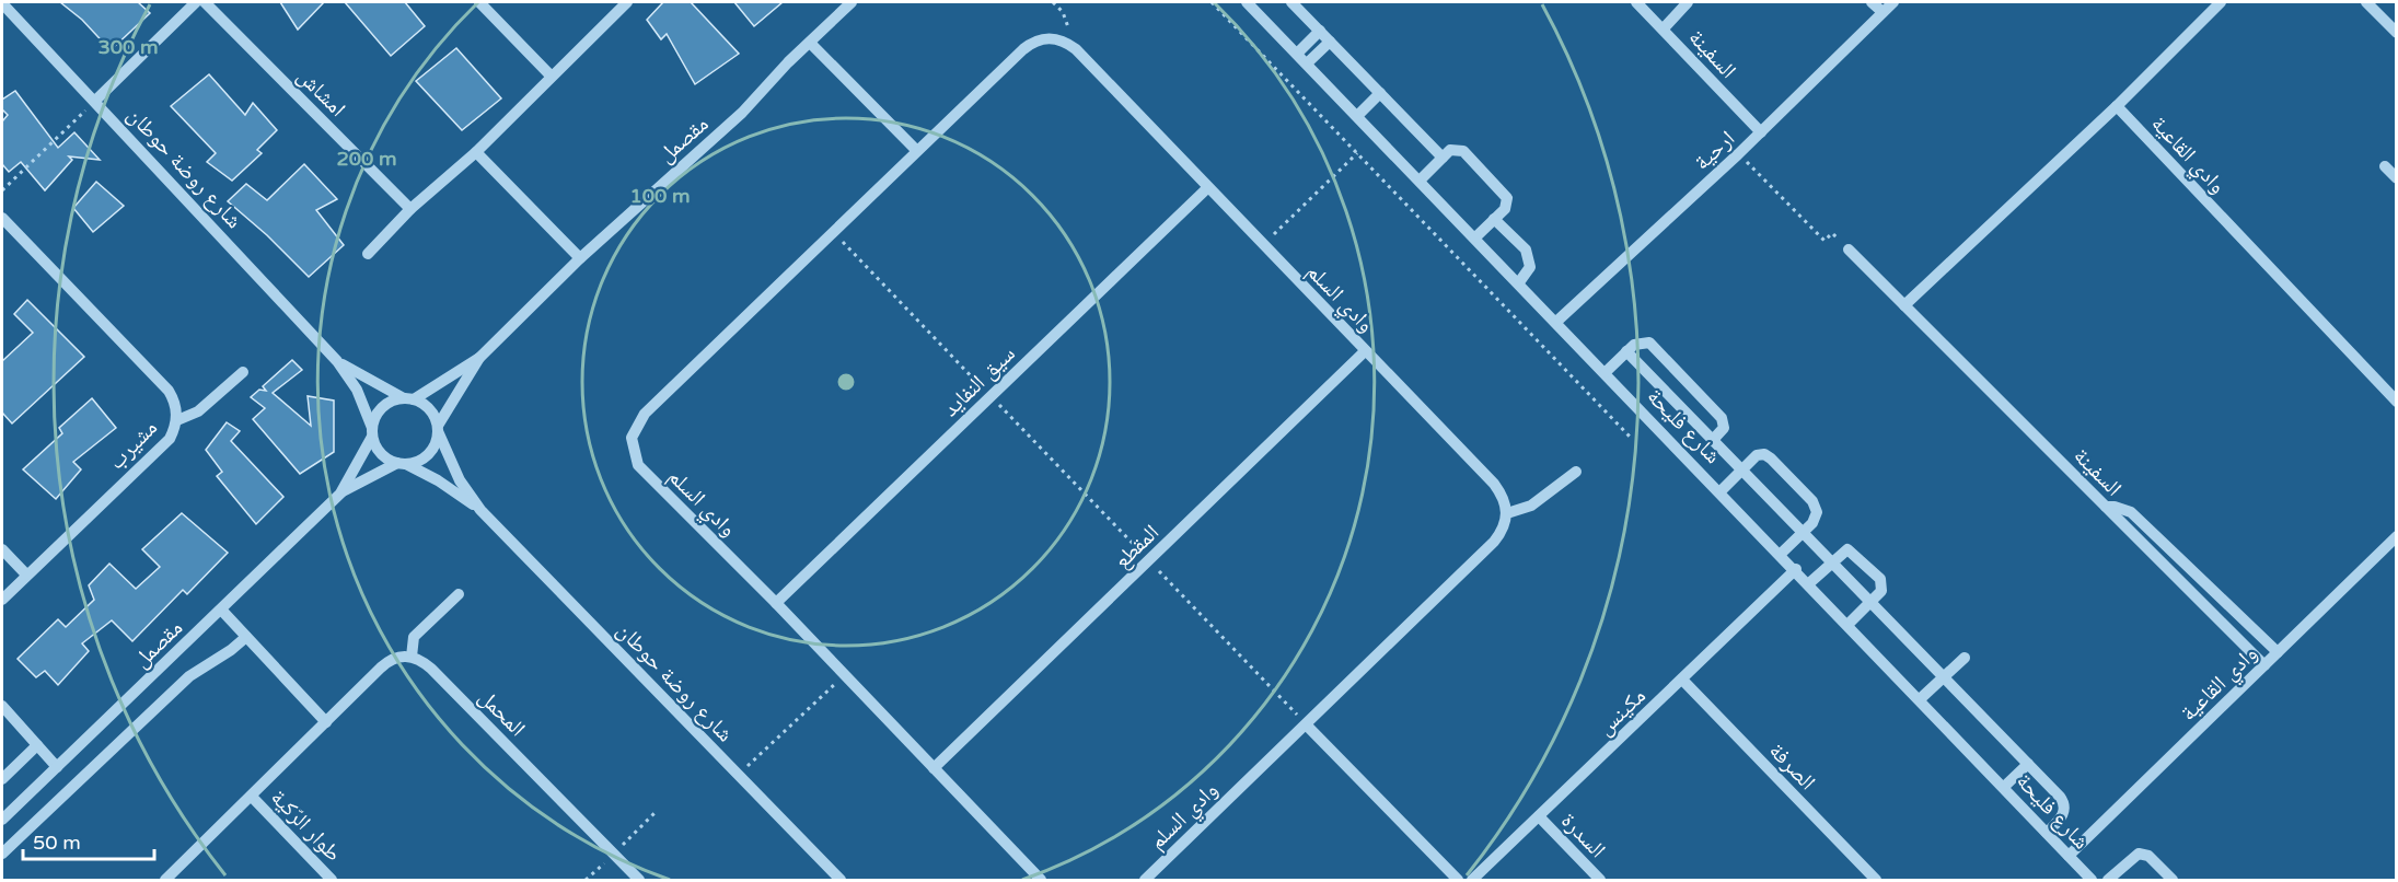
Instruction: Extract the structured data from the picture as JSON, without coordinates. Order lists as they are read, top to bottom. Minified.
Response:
{"streets":{"street":["السفينة","امشاش","مقصمل","ارحية","وادي القاعية","شارع روضة حوطان","وادي السلم","سيق النفايد","شارع فليحة","مشيرب","المقطع","مكينس","المحمل","الصرفة","طوار الرّكية","السدرة"]},"crossings":[["السفينة","ارحية"],["السفينة","وادي القاعية"],["مقصمل","شارع روضة حوطان"],["ارحية","شارع فليحة"],["وادي القاعية","شارع فليحة"],["وادي السلم","سيق النفايد"],["وادي السلم","المقطع"],["شارع فليحة","مكينس"],["مكينس","الصرفة"],["مكينس","السدرة"]],"scale_bar":"50 m","rings":["300 m","200 m","100 m"]}
